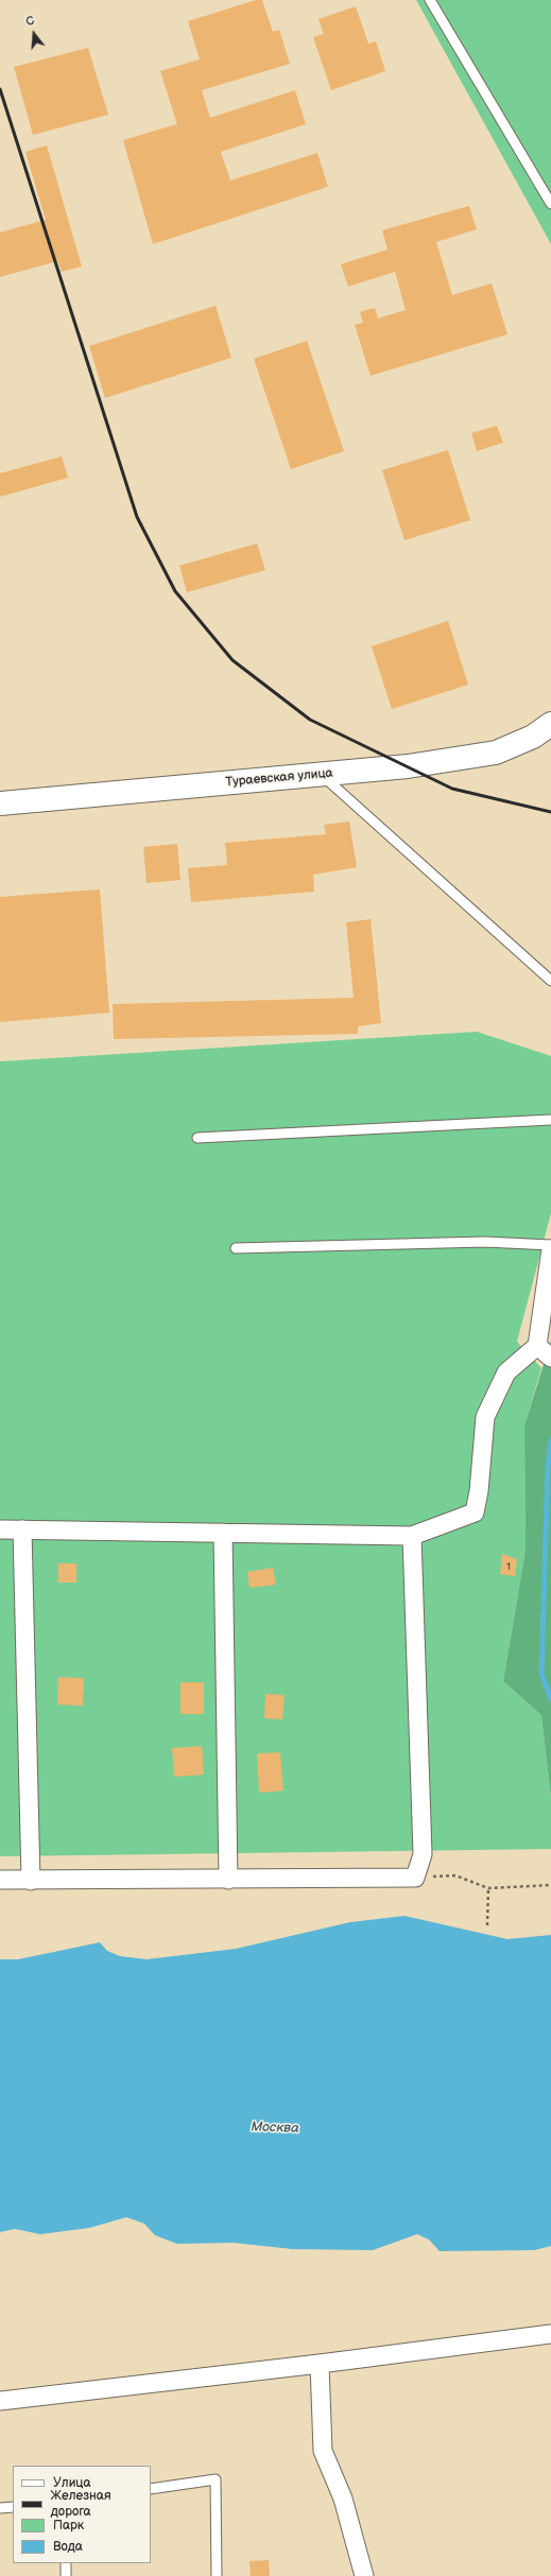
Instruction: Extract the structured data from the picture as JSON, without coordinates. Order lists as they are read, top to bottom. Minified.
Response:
{"streets":{"main road":["Тураевская улица"]},"water":["Москва"],"house_numbers":["1"],"legend":["Улица","Железная дорога","Парк","Вода"],"north":"top"}
